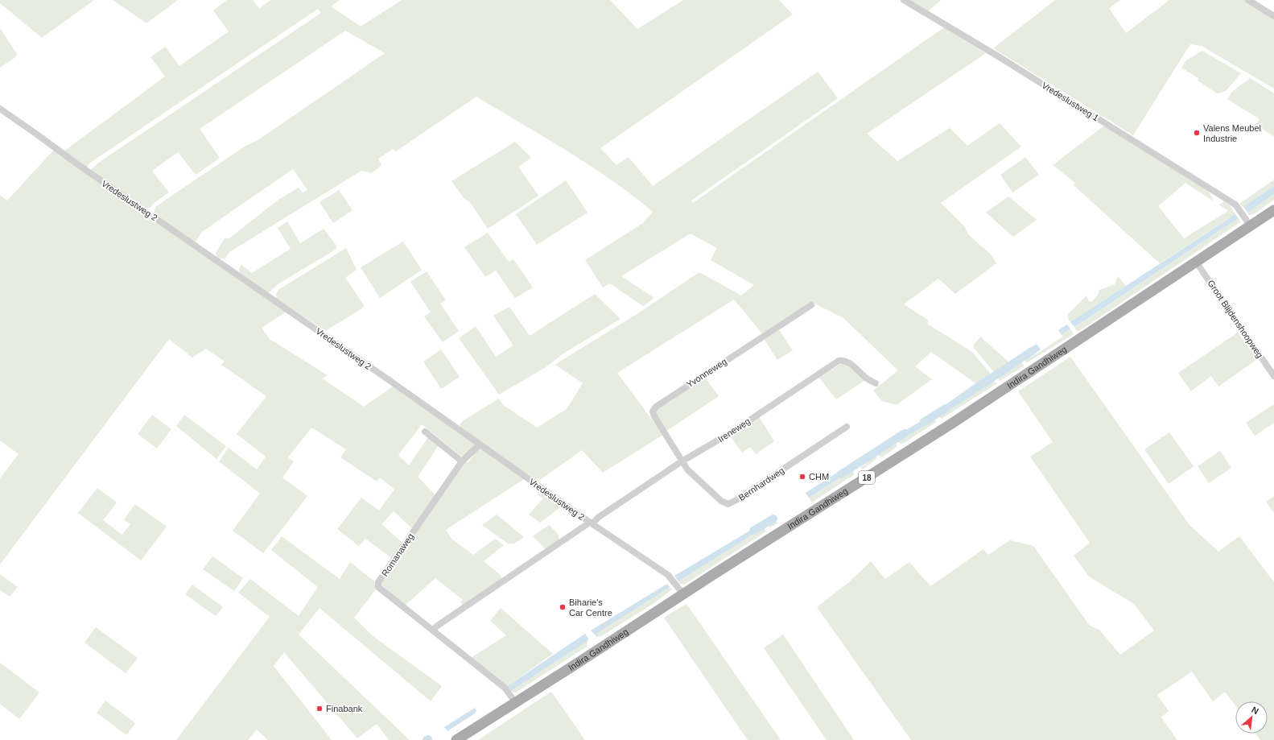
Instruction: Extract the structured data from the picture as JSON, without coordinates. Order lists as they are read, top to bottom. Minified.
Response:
{"streets":{"main road":["Indira Gandhiweg","18"],"street":["Vredeslustweg 1","Vredeslustweg 2","Groot Blijdenshoopweg","Yvonneweg","Ireneweg","Bernhardweg","Romanaweg"]},"crossings":[["Vredeslustweg 1","Indira Gandhiweg"],["Vredeslustweg 2","Indira Gandhiweg"],["Vredeslustweg 2","Ireneweg"],["Groot Blijdenshoopweg","Indira Gandhiweg"],["Indira Gandhiweg","Romanaweg"],["Yvonneweg","Ireneweg"],["Yvonneweg","Bernhardweg"],["Ireneweg","Bernhardweg"],["Ireneweg","Romanaweg"]],"places":["Valens Meubel Industrie","CHM","Biharie's Car Centre","Finabank"],"north":"top right"}
